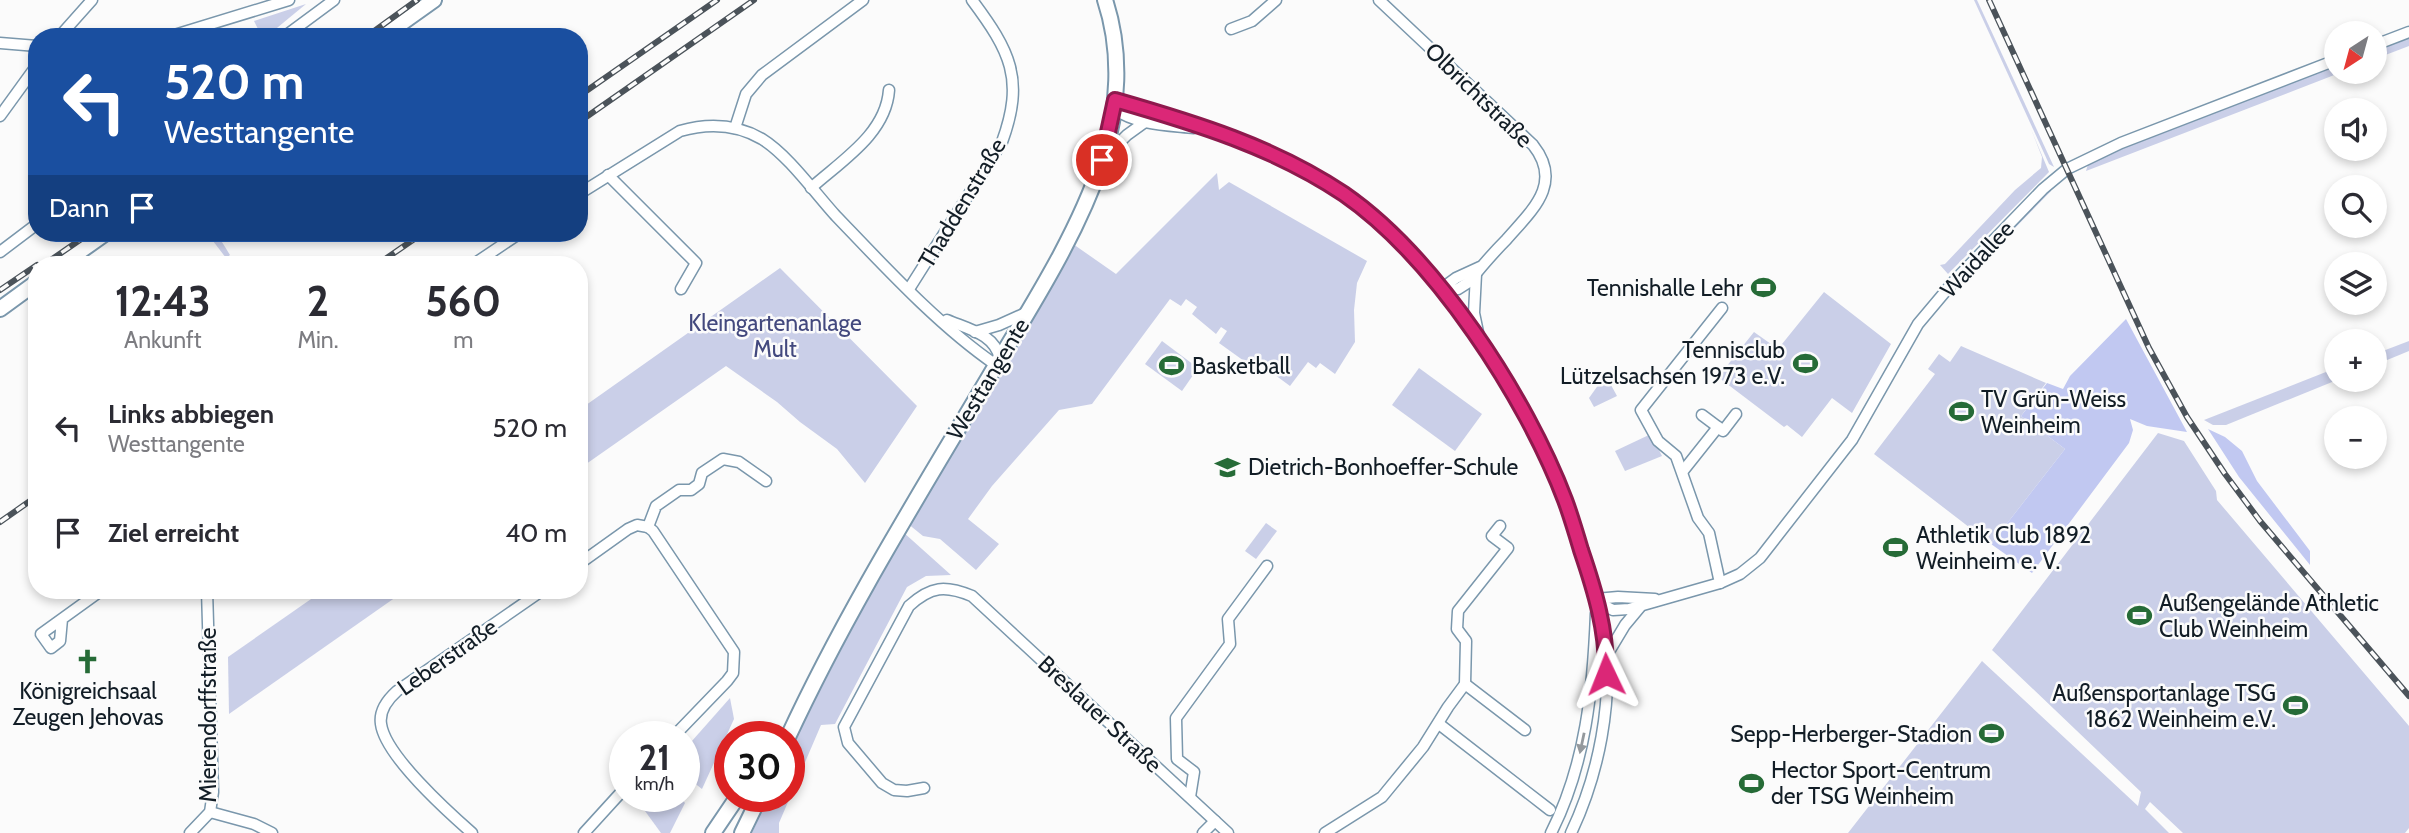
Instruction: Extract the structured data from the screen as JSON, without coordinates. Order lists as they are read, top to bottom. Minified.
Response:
{"streets":{"main road":["Westtangente"],"street":["Olbrichtstraße","Thaddenstraße","Waidallee","Leberstraße","Breslauer Straße","Mierendorffstraße"]},"parks":["Kleingartenanlage Mult"],"places":{"sports":["Tennishalle Lehr","Tennisclub Lützelsachsen 1973 e.V.","Basketball","TV Grün-Weiss Weinheim","Athletik Club 1892 Weinheim e. V.","Außengelände Athletic Club Weinheim","Außensportanlage TSG 1862 Weinheim e.V.","Sepp-Herberger-Stadion","Hector Sport-Centrum der TSG Weinheim"],"school or university":["Dietrich-Bonhoeffer-Schule"],"church":["Königreichsaal Zeugen Jehovas"]},"north":"bottom left","page":{"map_buttons":["+","−"],"turn":["520 m","Westtangente"],"then":"Dann","eta":["12:43","Ankunft","2","Min.","560","m"],"list":[{"name":"Links abbiegen","note":"Westtangente","value":"520 m"},{"name":"Ziel erreicht","value":"40 m"}],"speed":"21 km/h","limit":"30"}}
